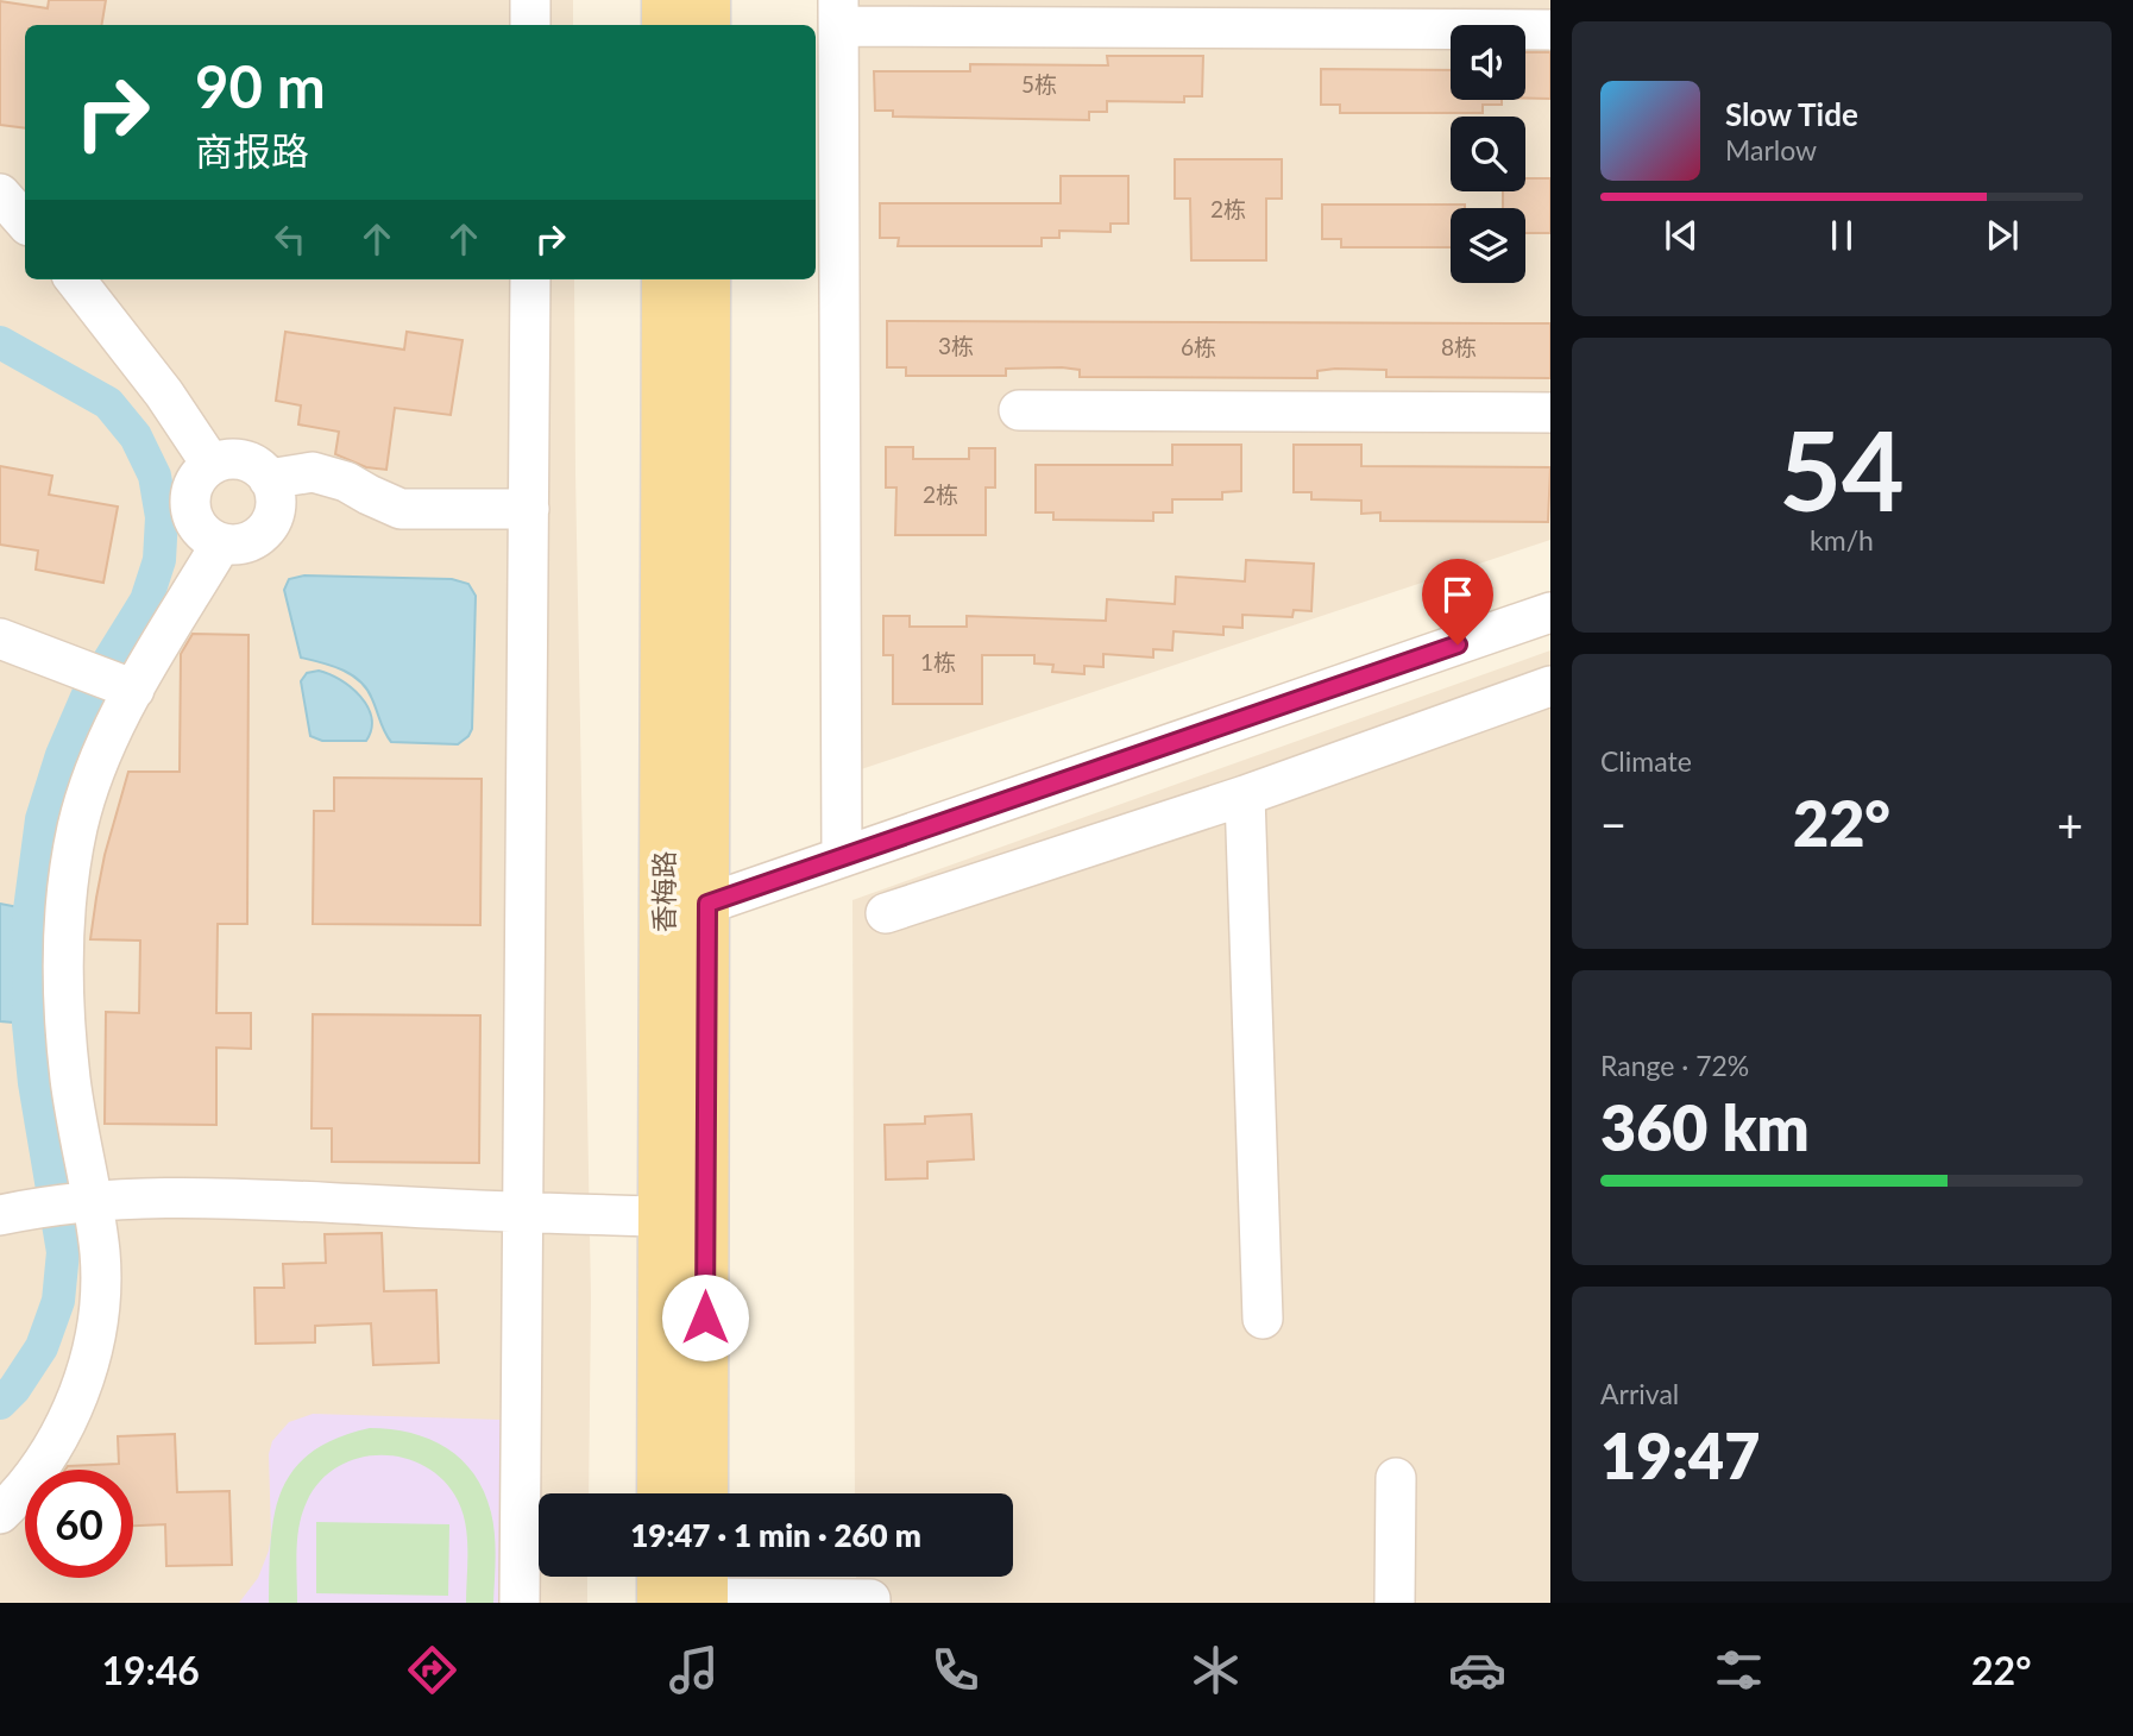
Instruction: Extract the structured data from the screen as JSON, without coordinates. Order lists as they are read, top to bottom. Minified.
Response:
{"streets":{"main road":["香梅路"]},"house_numbers":["5栋","2栋","3栋","6栋","8栋","2栋","1栋"],"page":{"turn":["90 m","商报路"],"song":["Slow Tide","Marlow"],"tile":[["54","km/h"],"Climate",["Range · 72%","360 km"],["Arrival","19:47"]],"heat":["−","22°","+"],"limit":"60","trip":"19:47 · 1 min · 260 m","tabs":["19:46","22°"]}}
